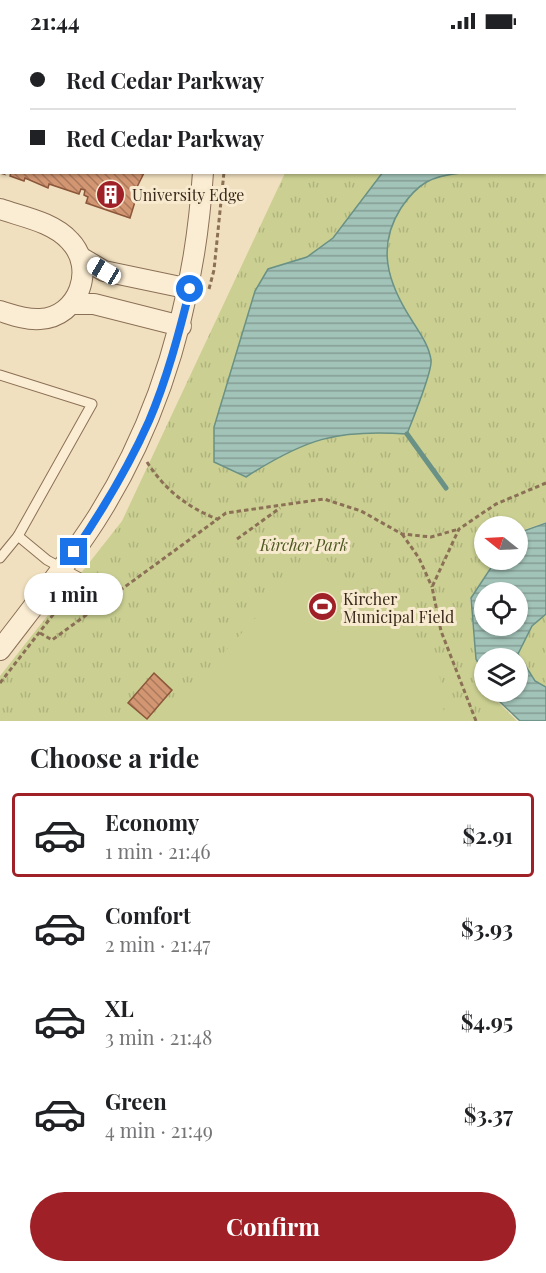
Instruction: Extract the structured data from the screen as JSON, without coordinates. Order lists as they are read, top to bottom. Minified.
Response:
{"parks":["Kircher Park"],"places":{"building":["University Edge"],"sports":["Kircher Municipal Field"]},"north":"left","page":{"status":"21:44","banner":["Red Cedar Parkway","Red Cedar Parkway"],"bubble":"1 min","heading":"Choose a ride","list":[{"name":"Economy","note":"1 min · 21:46","value":"$2.91"},{"name":"Comfort","note":"2 min · 21:47","value":"$3.93"},{"name":"XL","note":"3 min · 21:48","value":"$4.95"},{"name":"Green","note":"4 min · 21:49","value":"$3.37"}],"buttons":"Confirm"}}
